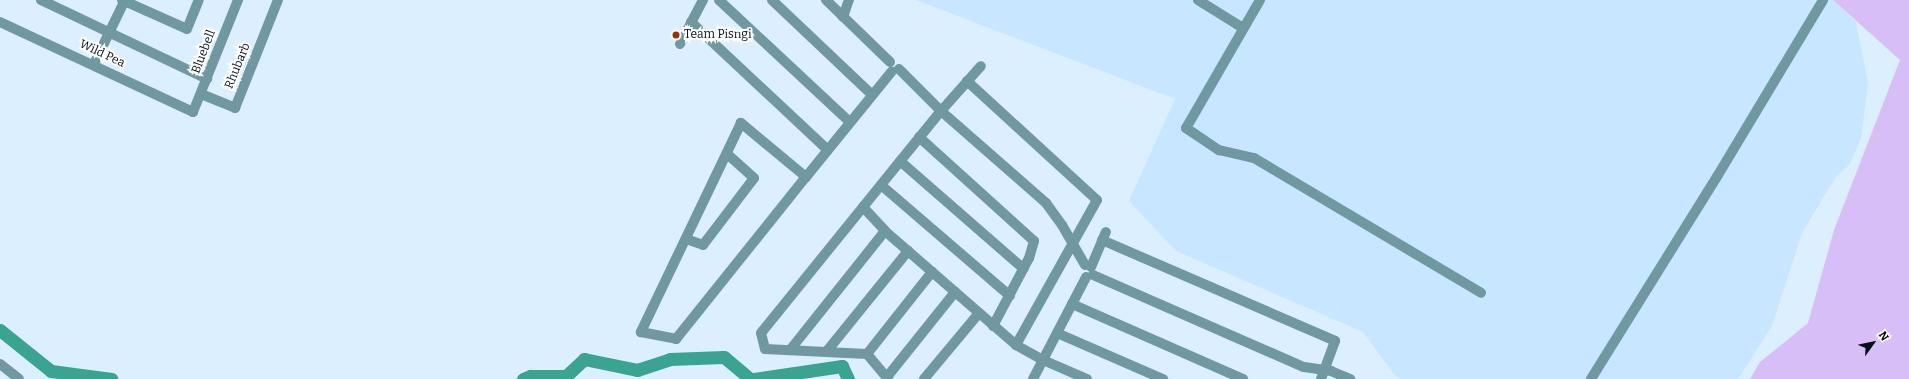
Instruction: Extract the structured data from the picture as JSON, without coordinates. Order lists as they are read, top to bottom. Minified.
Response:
{"streets":{"street":["Bluebell","Wild Pea","Rhubarb"]},"crossings":[["Bluebell","Wild Pea"],["Bluebell","Rhubarb"]],"places":["Team Pisngi"],"north":"top right"}
